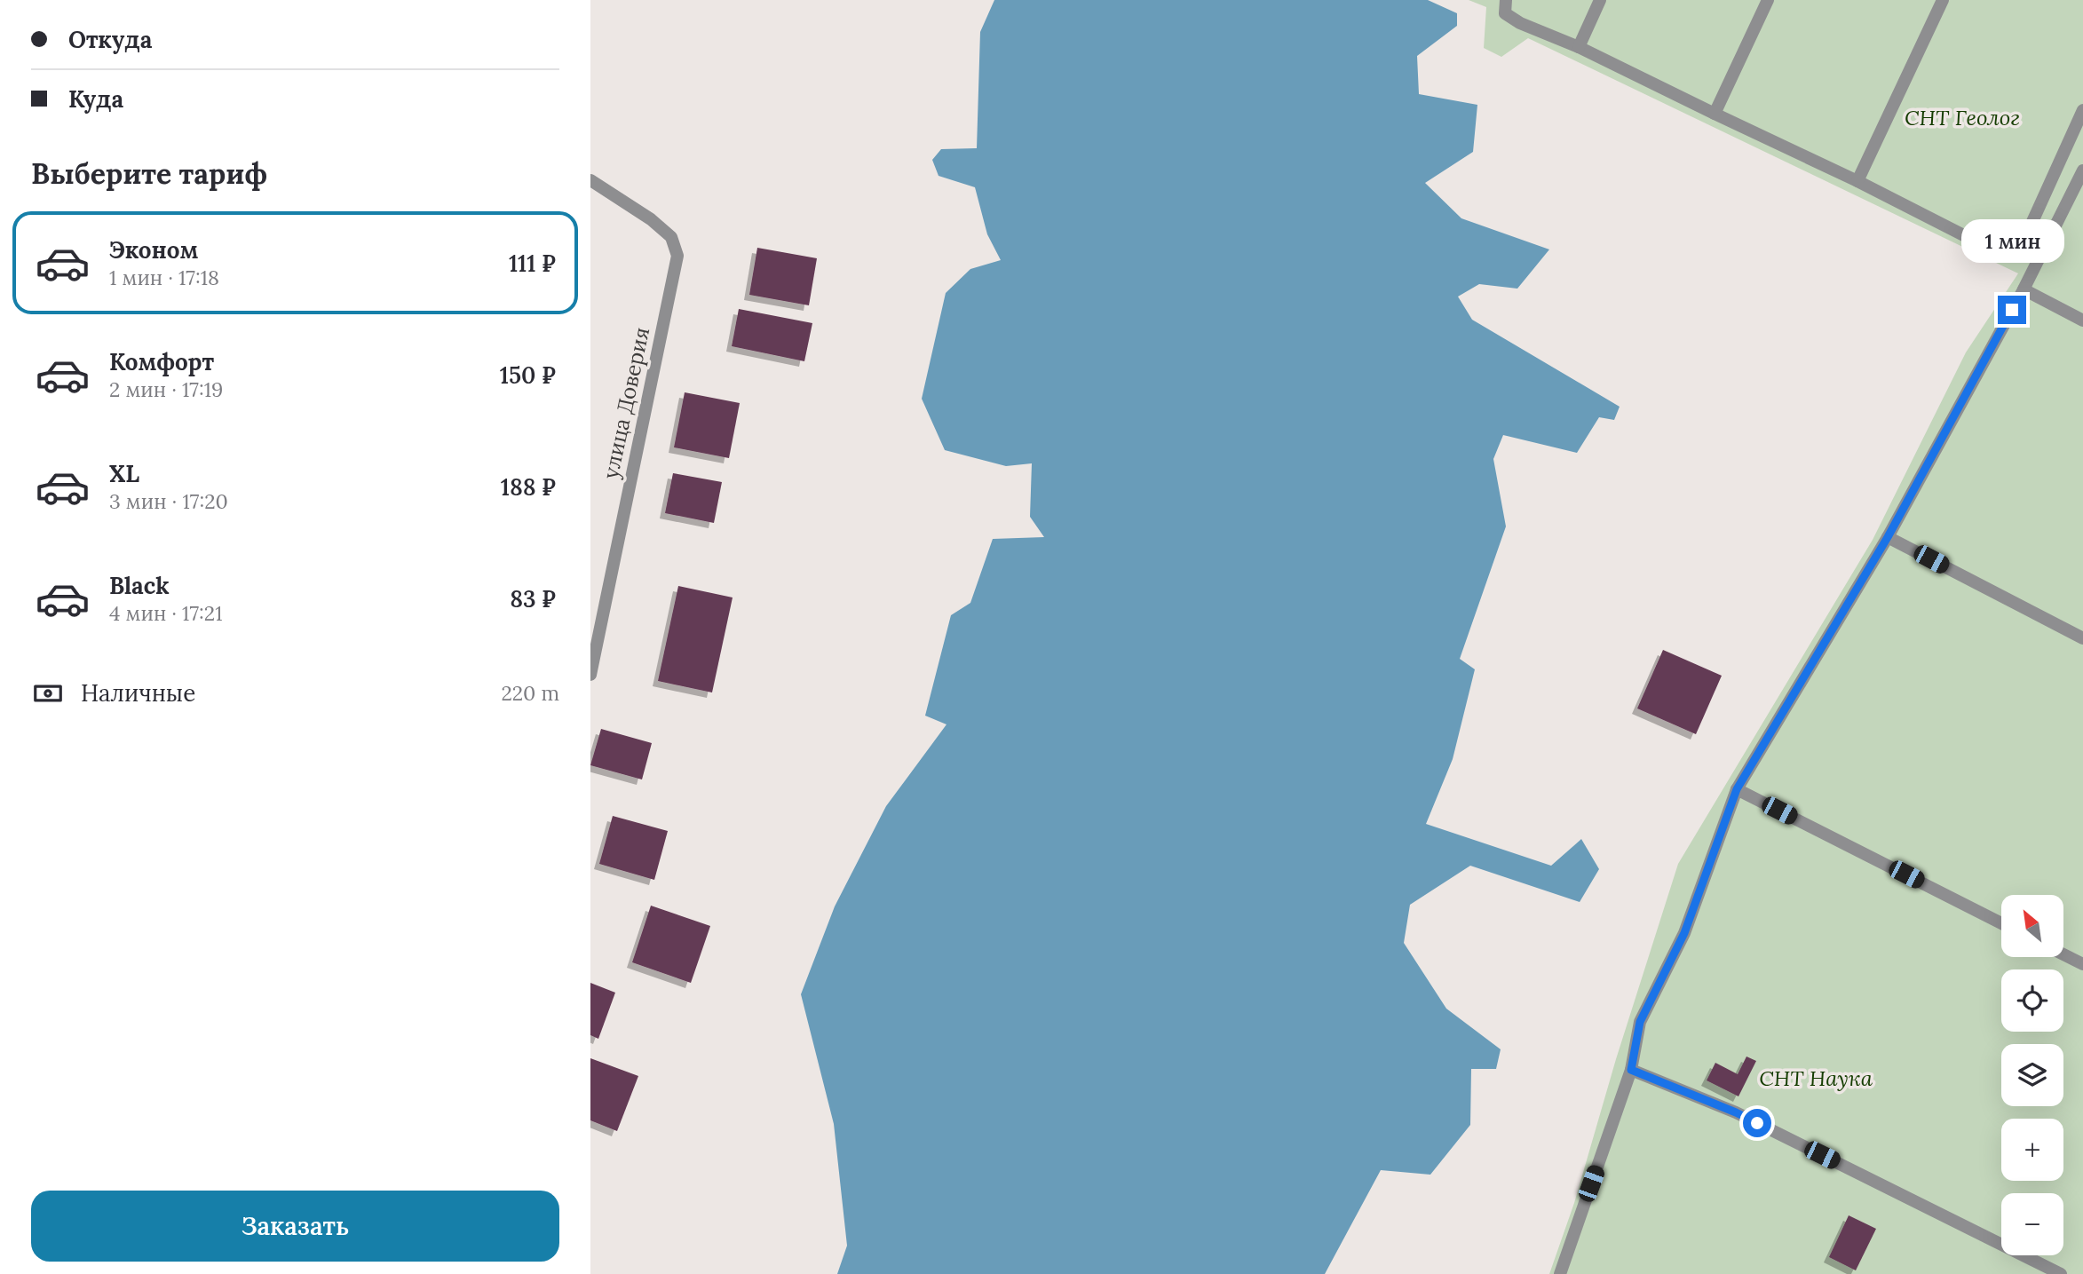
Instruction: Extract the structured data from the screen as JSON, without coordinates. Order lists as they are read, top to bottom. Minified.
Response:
{"streets":{"street":["улица Доверия"]},"parks":["СНТ Геолог","СНТ Наука"],"north":"top left","page":{"banner":["Откуда","Куда"],"heading":"Выберите тариф","list":[{"name":"Эконом","note":"1 мин · 17:18","value":"111 ₽"},{"name":"Комфорт","note":"2 мин · 17:19","value":"150 ₽"},{"name":"XL","note":"3 мин · 17:20","value":"188 ₽"},{"name":"Black","note":"4 мин · 17:21","value":"83 ₽"}],"bubble":"1 мин","pay":["Наличные","220 m"],"map_buttons":["+","−"],"buttons":"Заказать"}}
